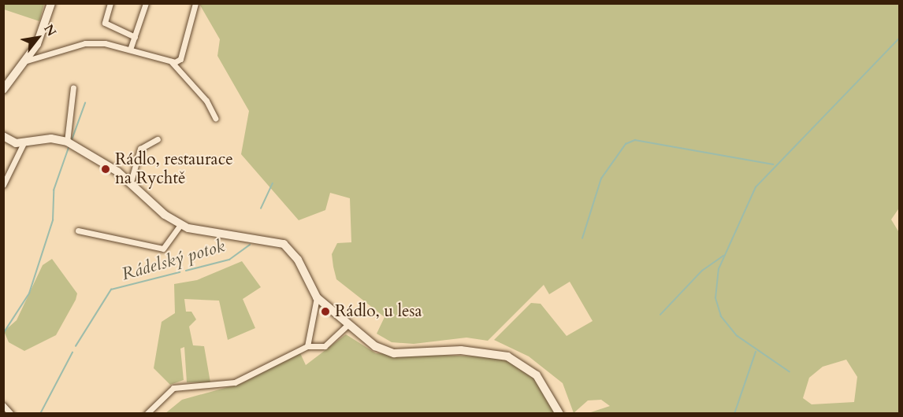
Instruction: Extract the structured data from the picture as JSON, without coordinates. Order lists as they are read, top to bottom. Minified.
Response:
{"water":["Rádelský potok"],"places":["Rádlo, restaurace na Rychtě","Rádlo, u lesa"],"north":"top right"}
